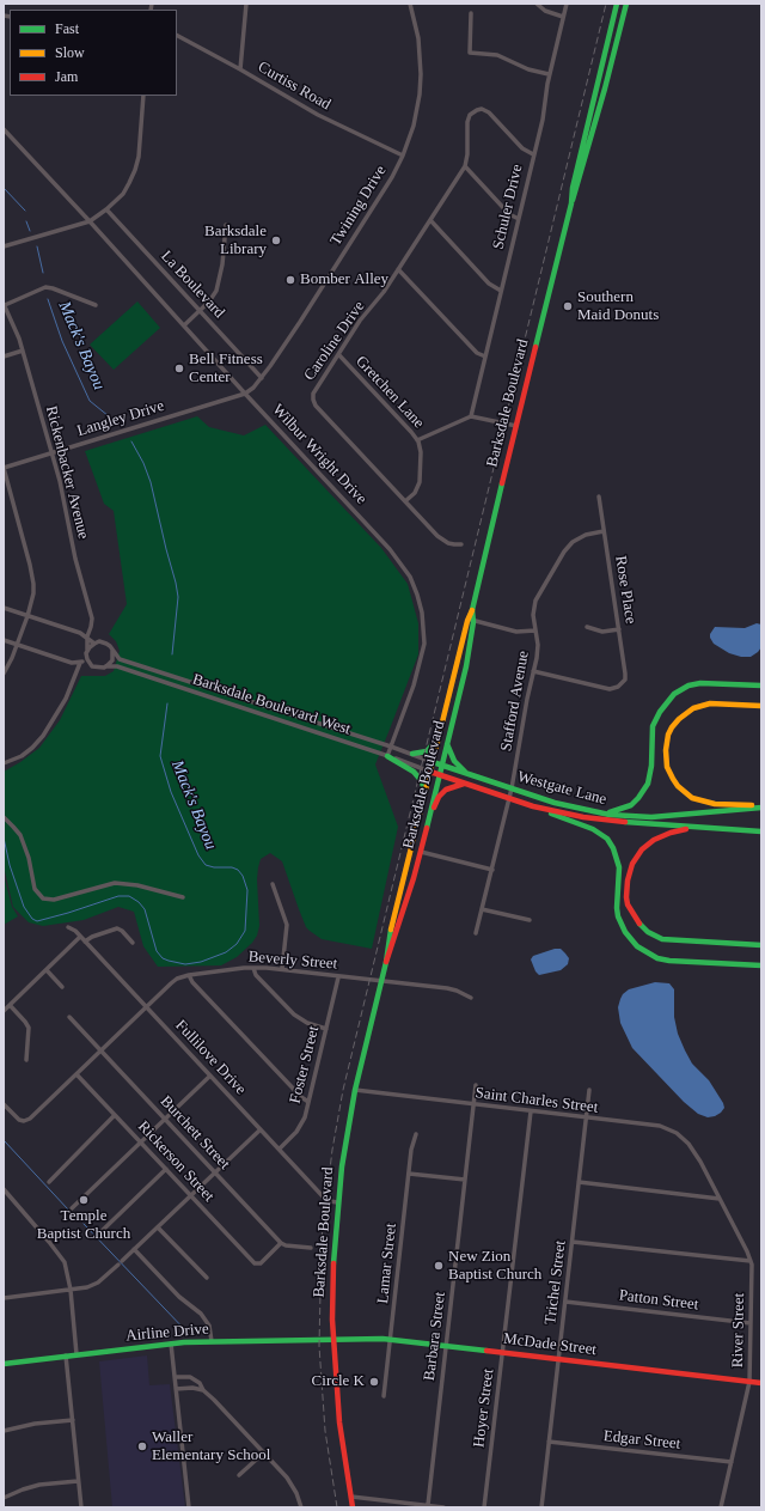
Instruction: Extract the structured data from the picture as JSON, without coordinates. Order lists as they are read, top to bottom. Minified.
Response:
{"streets":{"main road":["Barksdale Boulevard","Westgate Lane","Airline Drive","McDade Street"],"street":["Curtiss Road","Twining Drive","Schuler Drive","La Boulevard","Caroline Drive","Gretchen Lane","Langley Drive","Wilbur Wright Drive","Rickenbacker Avenue","Rose Place","Stafford Avenue","Barksdale Boulevard West","Beverly Street","Fullilove Drive","Foster Street","Saint Charles Street","Burchett Street","Rickerson Street","Lamar Street","Trichel Street","Patton Street","River Street","Barbara Street","Hoyer Street","Edgar Street"]},"crossings":[["Curtiss Road","Twining Drive"],["Twining Drive","La Boulevard"],["Twining Drive","Langley Drive"],["Twining Drive","Wilbur Wright Drive"],["Schuler Drive","Caroline Drive"],["Caroline Drive","Gretchen Lane"],["Barksdale Boulevard","Barksdale Boulevard West"],["Barksdale Boulevard","Westgate Lane"],["Barksdale Boulevard","Beverly Street"],["Barksdale Boulevard","Fullilove Drive"],["Barksdale Boulevard","Saint Charles Street"],["Barksdale Boulevard","Airline Drive"],["Barksdale Boulevard","McDade Street"],["Langley Drive","Wilbur Wright Drive"],["Langley Drive","Rickenbacker Avenue"],["Wilbur Wright Drive","Barksdale Boulevard West"],["Rickenbacker Avenue","Barksdale Boulevard West"],["Rose Place","Stafford Avenue"],["Stafford Avenue","Westgate Lane"],["Barksdale Boulevard West","Westgate Lane"],["Beverly Street","Fullilove Drive"],["Beverly Street","Foster Street"],["Beverly Street","Burchett Street"],["Beverly Street","Rickerson Street"],["Fullilove Drive","Foster Street"],["Saint Charles Street","Trichel Street"],["Saint Charles Street","River Street"],["Saint Charles Street","Barbara Street"],["Saint Charles Street","Hoyer Street"],["Burchett Street","Rickerson Street"],["Lamar Street","McDade Street"],["Trichel Street","Patton Street"],["Trichel Street","McDade Street"],["Trichel Street","Edgar Street"],["Patton Street","River Street"],["River Street","McDade Street"],["River Street","Edgar Street"],["Airline Drive","McDade Street"],["Barbara Street","McDade Street"],["McDade Street","Hoyer Street"]],"water":["Mack's Bayou"],"places":["Barksdale Library","Bomber Alley","Southern Maid Donuts","Bell Fitness Center","Temple Baptist Church","New Zion Baptist Church","Circle K","Waller Elementary School"],"legend":["Fast","Slow","Jam"]}
